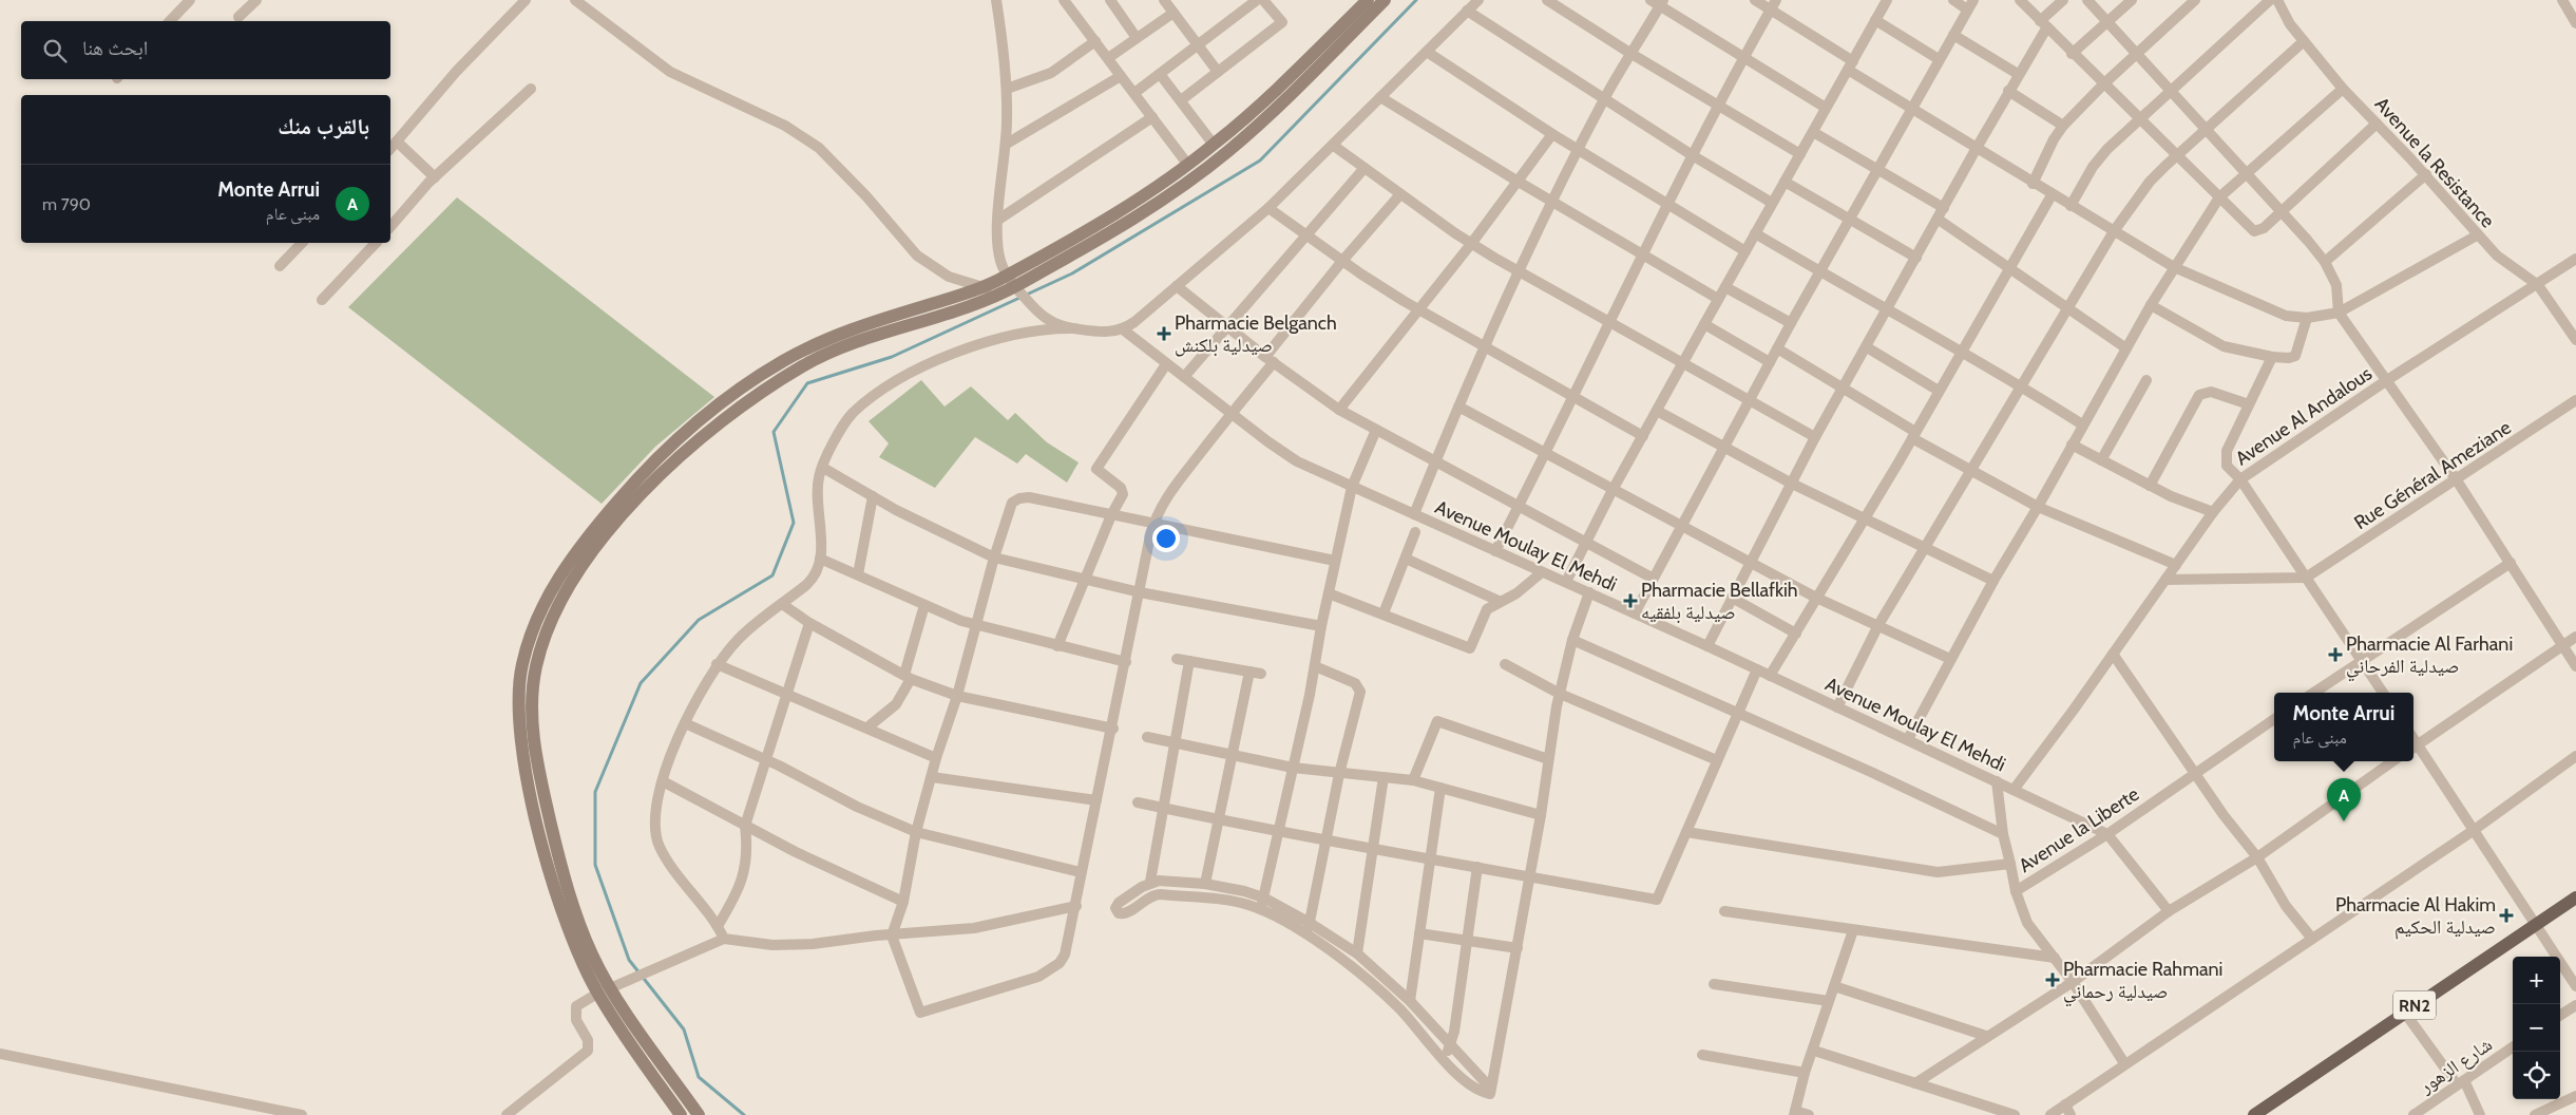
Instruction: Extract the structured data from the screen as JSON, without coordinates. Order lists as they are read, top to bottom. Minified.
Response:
{"streets":{"main road":["RN2"],"street":["Avenue la Resistance","Avenue Al Andalous","Rue Général Ameziane","Avenue Moulay El Mehdi","Avenue la Liberte","شارع الزهور"]},"crossings":[["Avenue la Resistance","Avenue Al Andalous"],["Avenue Al Andalous","Avenue Moulay El Mehdi"],["Avenue Moulay El Mehdi","Avenue la Liberte"]],"places":{"health":["Pharmacie Belganch صيدلية بلكنش","Pharmacie Bellafkih صيدلية بلفقيه","Pharmacie Al Farhani صيدلية الفرحاني","Pharmacie Al Hakim صيدلية الحكيم","Pharmacie Rahmani صيدلية رحماني"]},"page":{"search":"ابحث هنا","heading":"بالقرب منك","list":[{"mark":"A","name":"Monte Arrui","note":"مبنى عام","value":"790 m"}],"popup":["Monte Arrui","مبنى عام"],"pins":"A","map_buttons":["+","−"]}}
